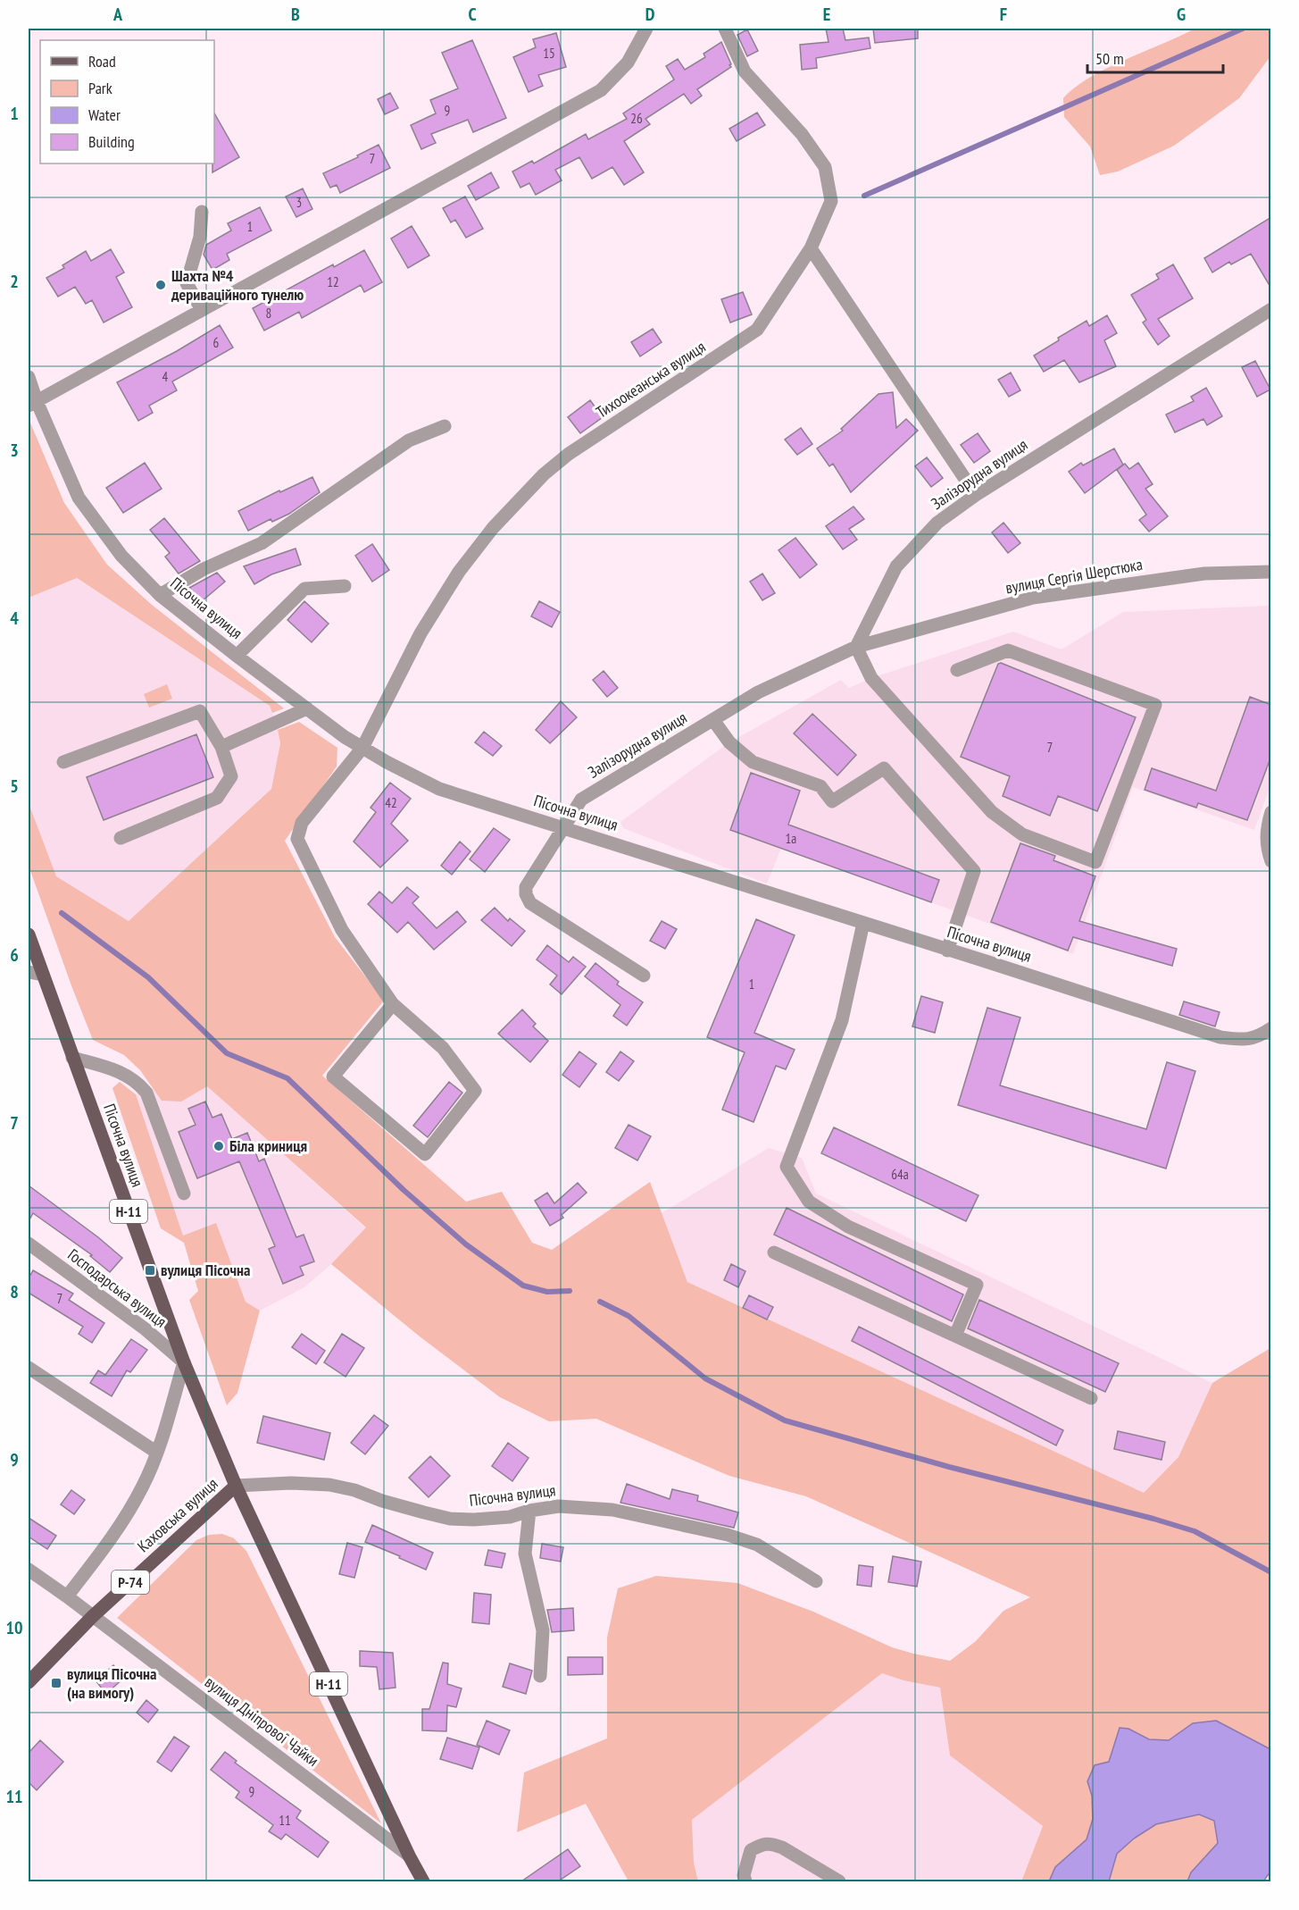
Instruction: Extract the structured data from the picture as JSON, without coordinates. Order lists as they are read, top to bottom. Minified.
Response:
{"streets":{"main road":["Пісочна вулиця","Н-11","Каховська вулиця","Р-74"],"street":["Тихоокеанська вулиця","Залізорудна вулиця","вулиця Сергія Шерстюка","Господарська вулиця","вулиця Дніпрової Чайки"]},"crossings":[["Тихоокеанська вулиця","Пісочна вулиця"],["Залізорудна вулиця","вулиця Сергія Шерстюка"],["Залізорудна вулиця","Пісочна вулиця"],["Пісочна вулиця","Господарська вулиця"],["Пісочна вулиця","Каховська вулиця"],["Пісочна вулиця","вулиця Дніпрової Чайки"],["Каховська вулиця","вулиця Дніпрової Чайки"]],"places":{"other":["Шахта №4 дериваційного тунелю","Біла криниця"],"transit":["вулиця Пісочна","вулиця Пісочна (на вимогу)"]},"house_numbers":["15","9","26","7","3","1","12","8","6","4","7","42","1а","1","64а","7","9","11"],"legend":["Road","Park","Water","Building"],"scale_bar":"50 m","grid":{"columns":["A","B","C","D","E","F","G"],"rows":["1","2","3","4","5","6","7","8","9","10","11"]}}
